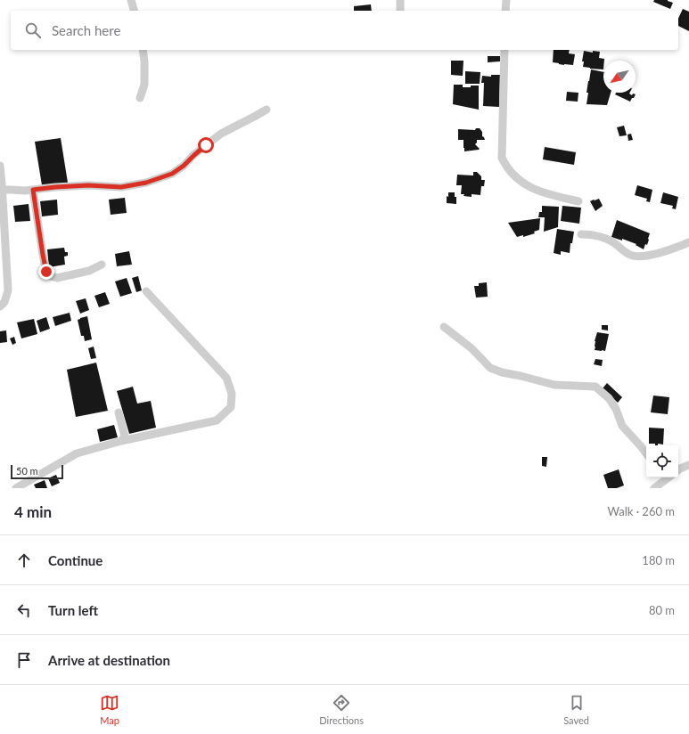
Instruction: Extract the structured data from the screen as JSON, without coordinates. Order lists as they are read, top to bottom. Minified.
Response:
{"scale_bar":"50 m","north":"bottom left","page":{"search":"Search here","scale":"50 m","heading":["4 min","Walk · 260 m"],"list":[["Continue","180 m"],["Turn left","80 m"],"Arrive at destination"],"nav":["Map","Directions","Saved"]}}
